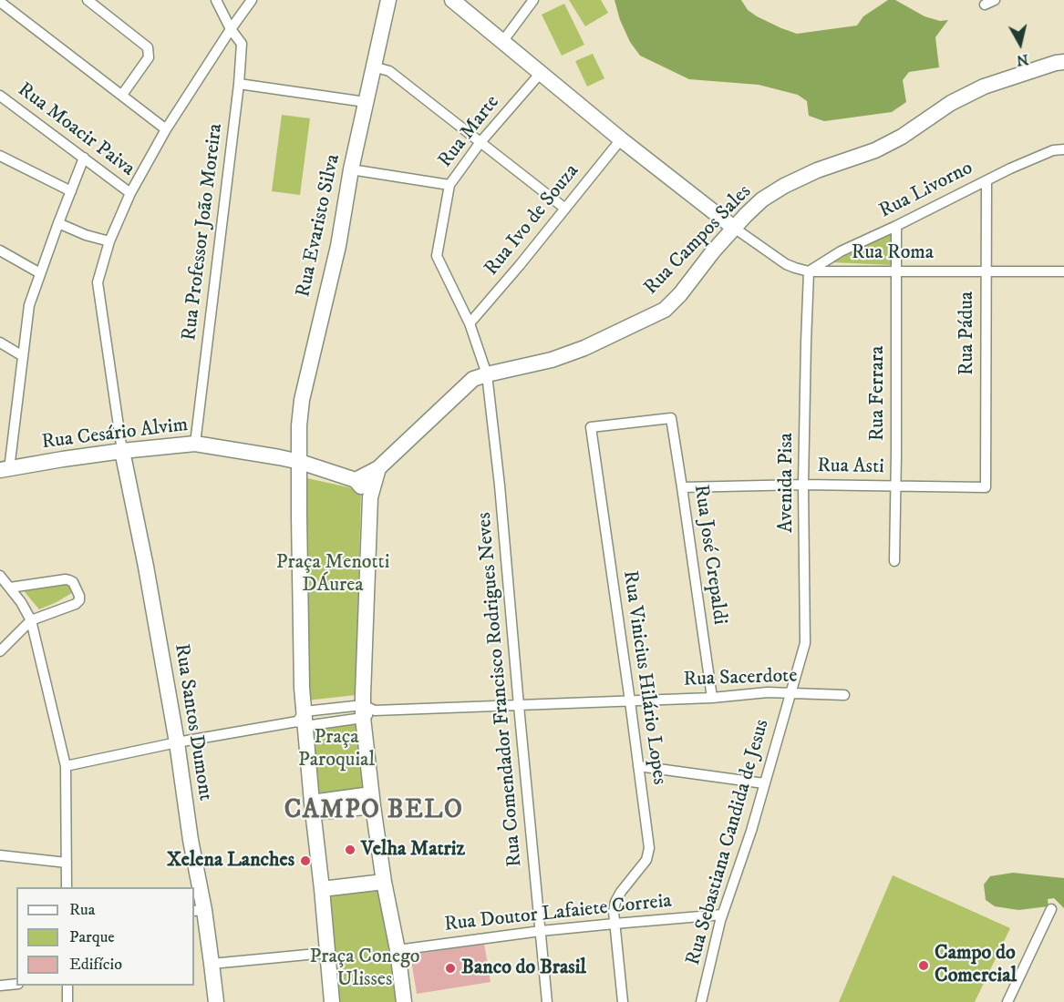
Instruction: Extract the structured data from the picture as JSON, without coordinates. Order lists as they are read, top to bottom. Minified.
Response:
{"streets":{"street":["Rua Moacir Paiva","Rua Marte","Rua Livorno","Rua Ivo de Souza","Rua Evaristo Silva","Rua Professor João Moreira","Rua Campos Sales","Rua Roma","Rua Pádua","Rua Ferrara","Rua Cesário Alvim","Rua Asti","Avenida Pisa","Rua José Crepaldi","Rua Vinicius Hilário Lopes","Rua Sacerdote","Rua Comendador Francisco Rodrigues Neves","Rua Santos Dumont","Rua Sebastiana Candida de Jesus","Rua Doutor Lafaiete Correia"]},"crossings":[["Rua Marte","Rua Ivo de Souza"],["Rua Marte","Rua Campos Sales"],["Rua Marte","Rua Comendador Francisco Rodrigues Neves"],["Rua Livorno","Rua Roma"],["Rua Livorno","Rua Pádua"],["Rua Livorno","Rua Ferrara"],["Rua Livorno","Avenida Pisa"],["Rua Evaristo Silva","Rua Cesário Alvim"],["Rua Evaristo Silva","Rua Sacerdote"],["Rua Professor João Moreira","Rua Cesário Alvim"],["Rua Campos Sales","Rua Roma"],["Rua Campos Sales","Rua Cesário Alvim"],["Rua Campos Sales","Rua Comendador Francisco Rodrigues Neves"],["Rua Roma","Rua Pádua"],["Rua Roma","Rua Ferrara"],["Rua Roma","Avenida Pisa"],["Rua Pádua","Rua Asti"],["Rua Ferrara","Rua Asti"],["Rua Cesário Alvim","Rua Santos Dumont"],["Rua Asti","Avenida Pisa"],["Rua Asti","Rua José Crepaldi"],["Avenida Pisa","Rua Sacerdote"],["Avenida Pisa","Rua Sebastiana Candida de Jesus"],["Rua José Crepaldi","Rua Vinicius Hilário Lopes"],["Rua José Crepaldi","Rua Sacerdote"],["Rua Vinicius Hilário Lopes","Rua Sacerdote"],["Rua Vinicius Hilário Lopes","Rua Doutor Lafaiete Correia"],["Rua Sacerdote","Rua Comendador Francisco Rodrigues Neves"],["Rua Sacerdote","Rua Santos Dumont"],["Rua Sacerdote","Rua Sebastiana Candida de Jesus"],["Rua Comendador Francisco Rodrigues Neves","Rua Doutor Lafaiete Correia"],["Rua Sebastiana Candida de Jesus","Rua Doutor Lafaiete Correia"]],"districts":["CAMPO BELO"],"parks":["Praça Menotti DÁurea","Praça Paroquial","Praça Conego Ulisses"],"places":["Velha Matriz","Xelena Lanches","Campo do Comercial","Banco do Brasil"],"legend":["Rua","Parque","Edifício"],"north":"bottom"}
